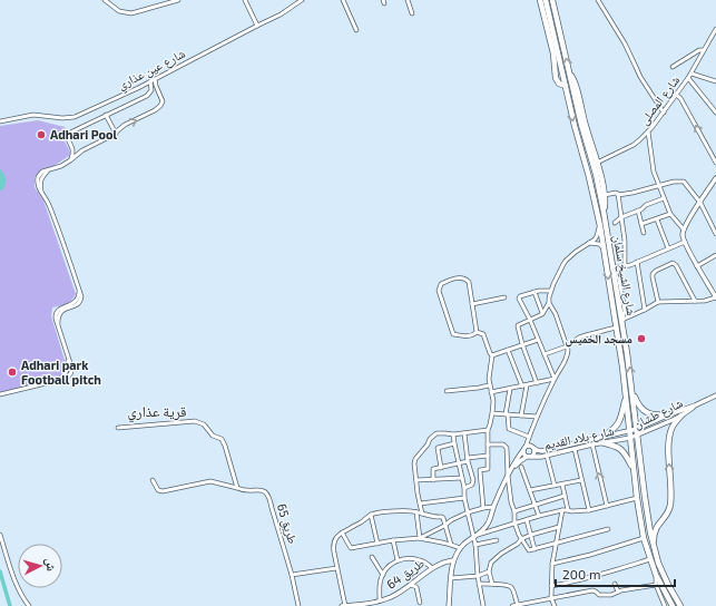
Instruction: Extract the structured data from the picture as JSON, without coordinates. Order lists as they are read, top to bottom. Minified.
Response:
{"streets":{"main road":["شارع الشيخ سلمان"],"street":["شارع عين عذاري","شارع المصلى","شارع طشان","شارع بلاد القديم","طريق 65","طريق 64"]},"crossings":[["شارع الشيخ سلمان","شارع طشان"],["شارع الشيخ سلمان","شارع بلاد القديم"],["شارع طشان","شارع بلاد القديم"]],"districts":["قرية عذاري"],"places":["Adhari Pool","مسجد الخميس","Adhari park Football pitch"],"scale_bar":"200 m","north":"right"}
